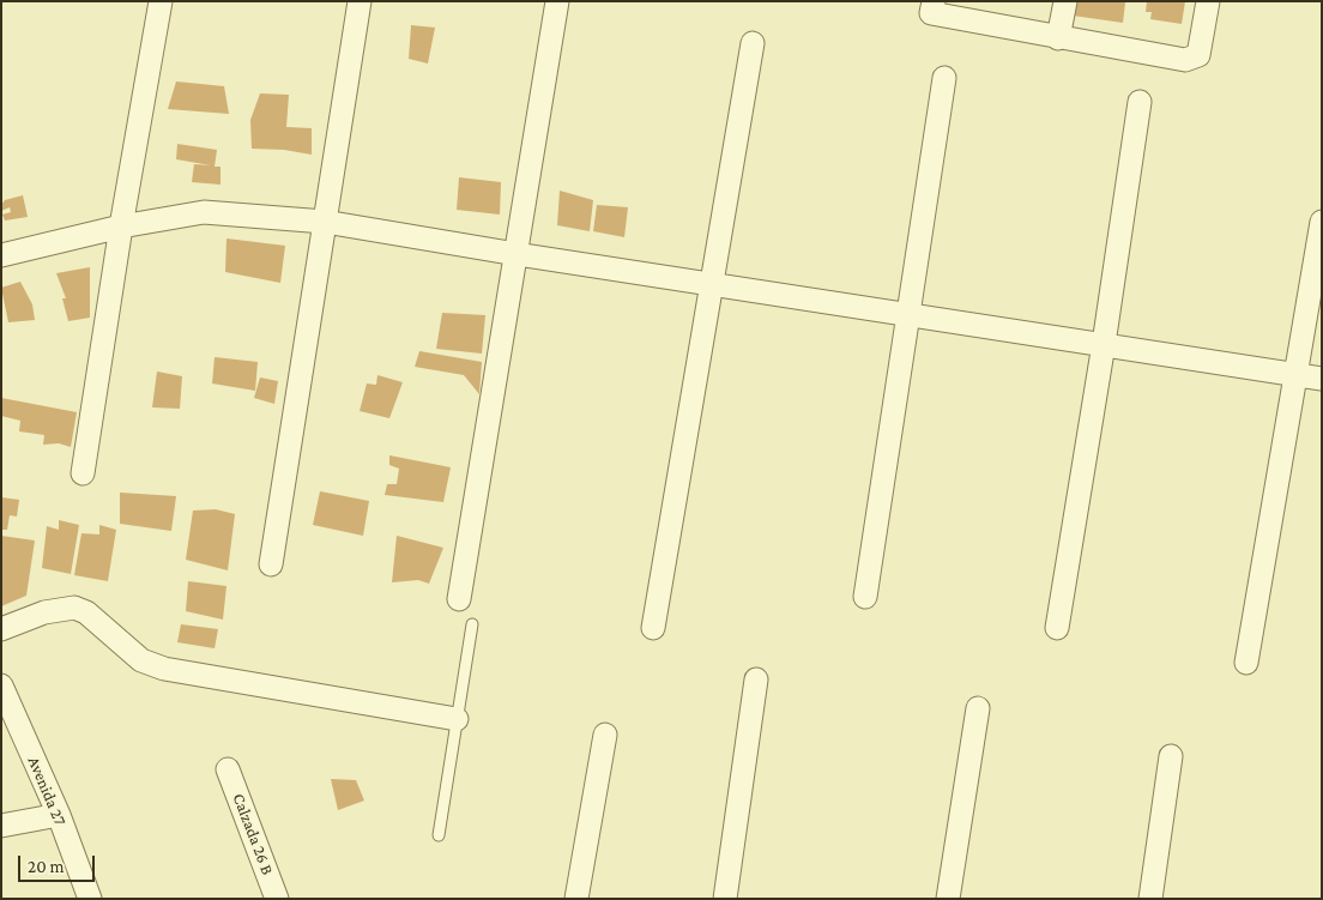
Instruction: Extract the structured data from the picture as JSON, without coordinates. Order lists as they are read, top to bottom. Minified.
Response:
{"streets":{"street":["Avenida 27","Calzada 26 B"]},"scale_bar":"20 m"}
